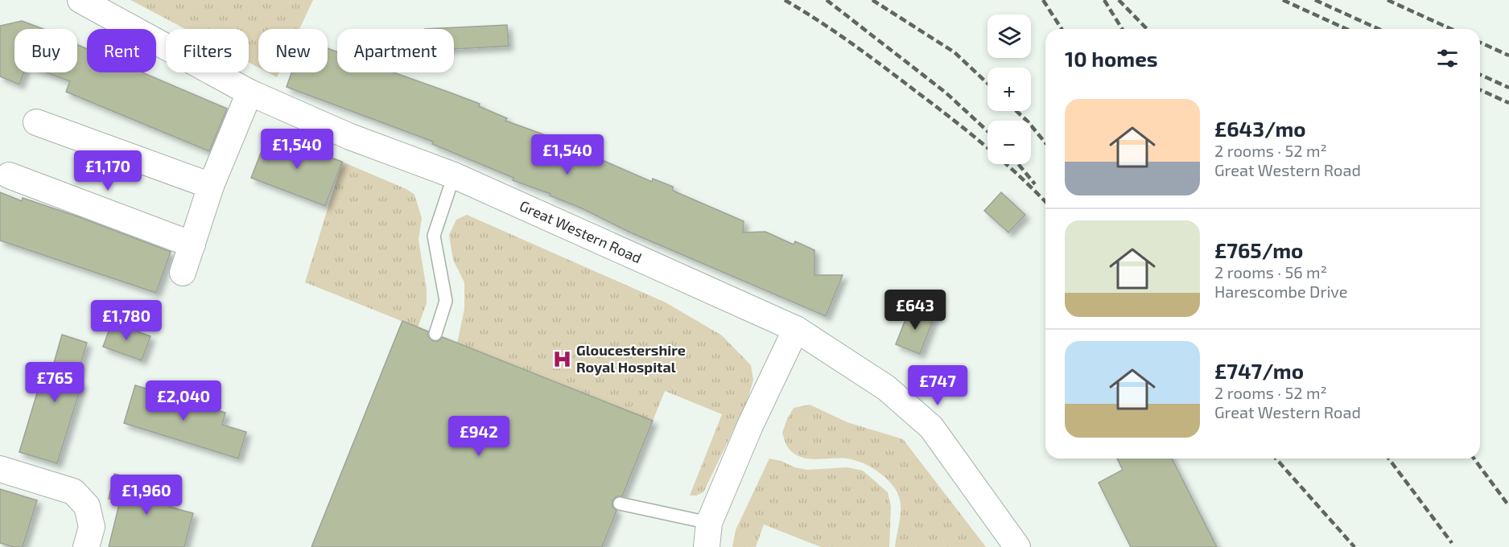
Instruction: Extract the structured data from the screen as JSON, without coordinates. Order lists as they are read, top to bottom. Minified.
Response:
{"streets":{"street":["Great Western Road"]},"places":{"hospital":["Gloucestershire Royal Hospital"]},"page":{"map_buttons":["+","−"],"chip":["Buy","Rent","Filters","New","Apartment"],"heading":"10 homes","list":[{"name":"£643/mo","note":"2 rooms · 52 m² · Great Western Road"},{"name":"£765/mo","note":"2 rooms · 56 m² · Harescombe Drive"},{"name":"£747/mo","note":"2 rooms · 52 m² · Great Western Road"}],"price":["£1,540","£1,540","£1,170","£643","£1,780","£765","£747","£2,040","£942","£1,960"]}}
